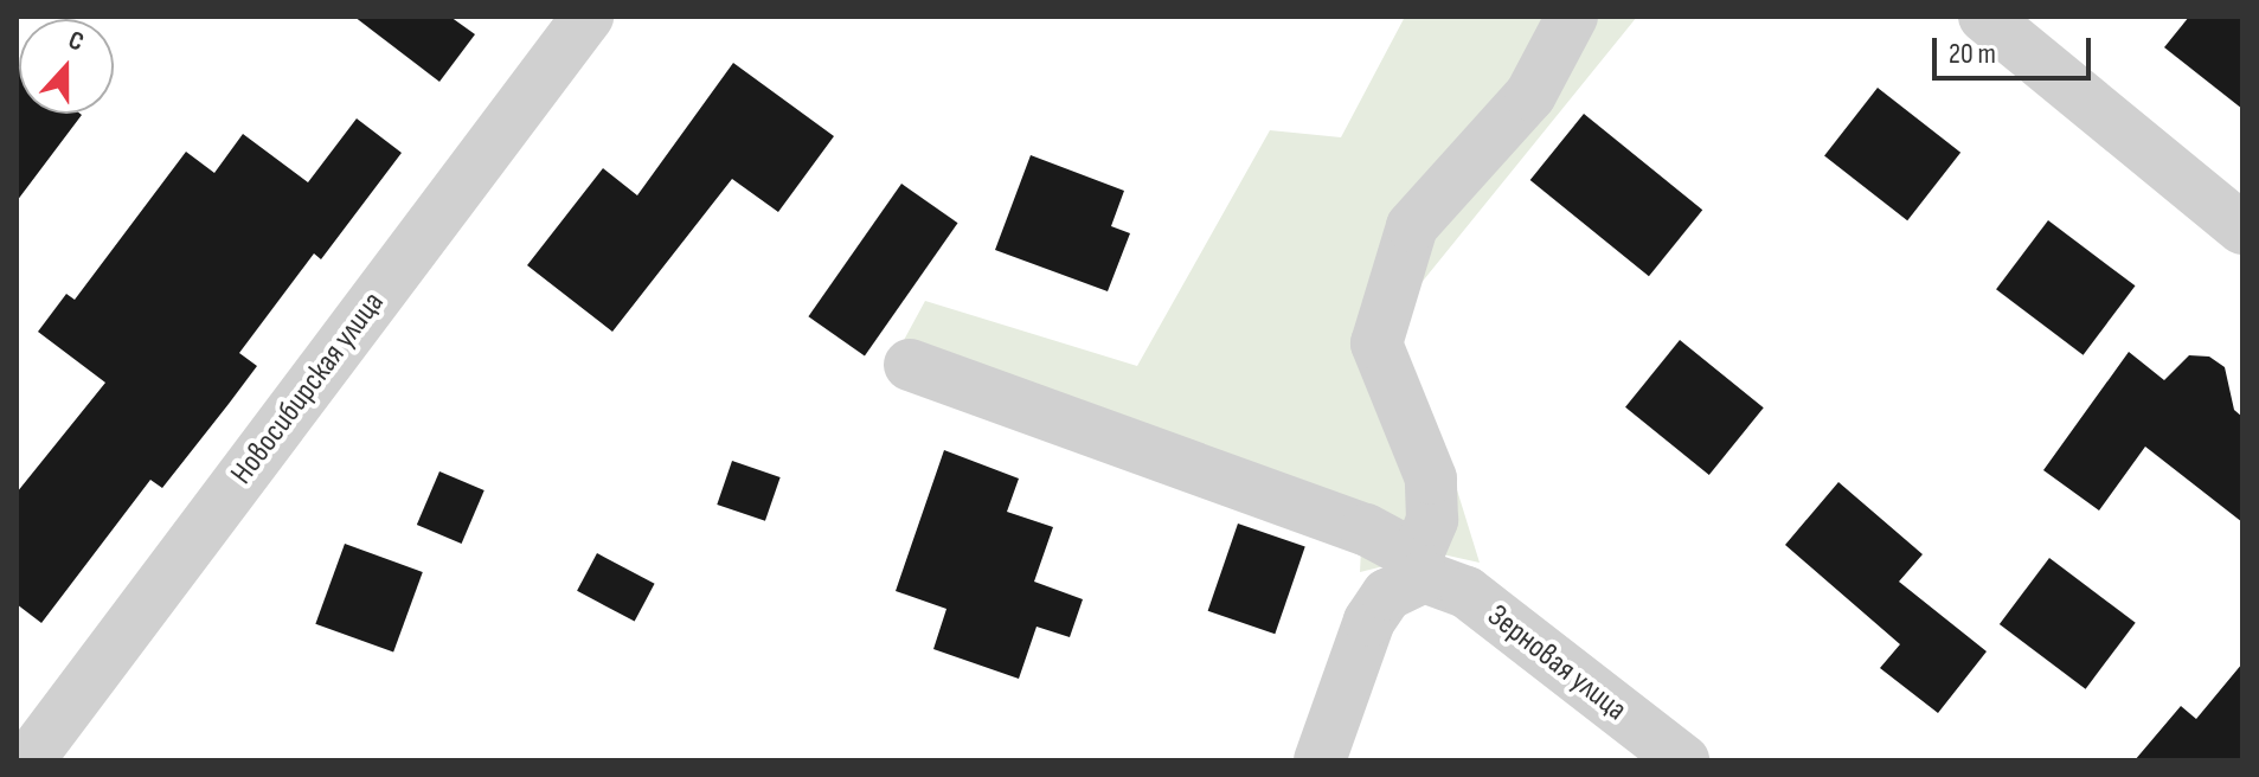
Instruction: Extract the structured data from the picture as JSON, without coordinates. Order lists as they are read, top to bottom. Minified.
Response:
{"streets":{"street":["Новосибирская улица","Зерновая улица"]},"scale_bar":"20 m","north":"top"}
